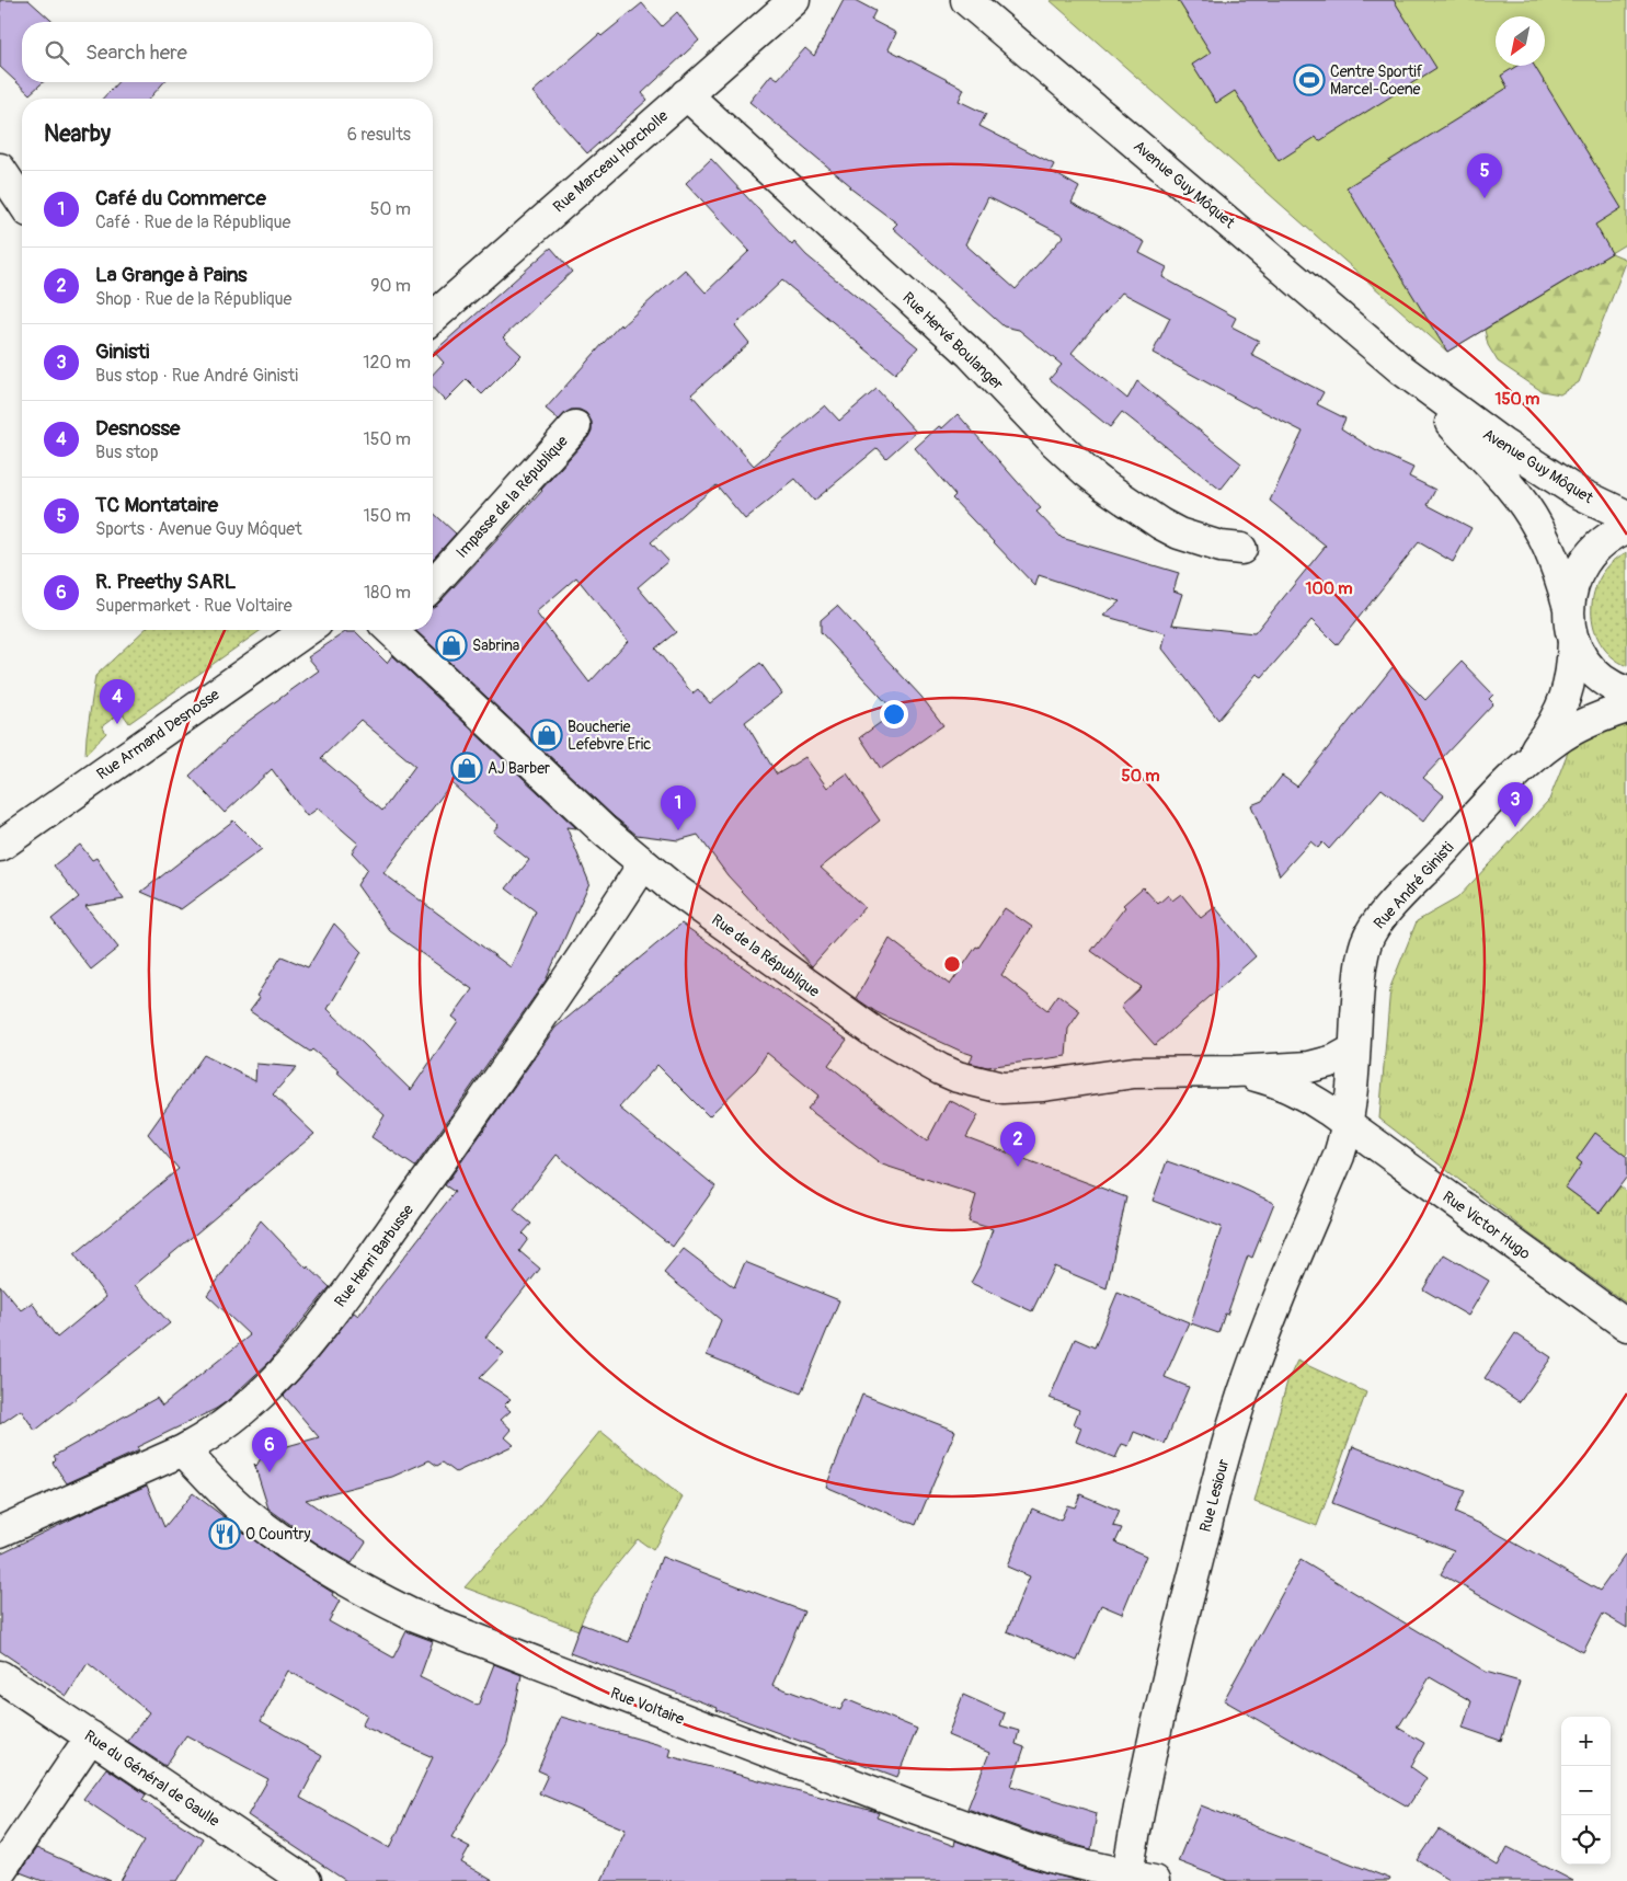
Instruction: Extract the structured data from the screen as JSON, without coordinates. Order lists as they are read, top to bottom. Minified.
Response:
{"streets":{"street":["Rue Marceau Horcholle","Avenue Guy Môquet","Rue Hervé Boulanger","Impasse de la République","Rue Armand Desnosse","Rue André Ginisti","Rue de la République","Rue Victor Hugo","Rue Henri Barbusse","Rue Lesiour","Rue Voltaire","Rue du Général de Gaulle"]},"crossings":[["Rue Marceau Horcholle","Rue Hervé Boulanger"],["Rue André Ginisti","Rue de la République"],["Rue André Ginisti","Rue Victor Hugo"],["Rue André Ginisti","Rue Lesiour"],["Rue de la République","Rue Victor Hugo"],["Rue de la République","Rue Henri Barbusse"],["Rue de la République","Rue Lesiour"],["Rue Victor Hugo","Rue Lesiour"],["Rue Henri Barbusse","Rue Voltaire"],["Rue Lesiour","Rue Voltaire"]],"places":{"sports":["Centre Sportif Marcel-Coene"],"shop":["Sabrina","Boucherie Lefebvre Eric","AJ Barber"],"restaurant":["O Country"]},"north":"bottom left","page":{"search":"Search here","heading":["Nearby","6 results"],"pins":["5","4","3","1","2","6"],"list":[{"mark":"1","name":"Café du Commerce","note":"Café · Rue de la République","value":"50 m"},{"mark":"2","name":"La Grange à Pains","note":"Shop · Rue de la République","value":"90 m"},{"mark":"3","name":"Ginisti","note":"Bus stop · Rue André Ginisti","value":"120 m"},{"mark":"4","name":"Desnosse","note":"Bus stop","value":"150 m"},{"mark":"5","name":"TC Montataire","note":"Sports · Avenue Guy Môquet","value":"150 m"},{"mark":"6","name":"R. Preethy SARL","note":"Supermarket · Rue Voltaire","value":"180 m"}],"map_buttons":["+","−"]},"rings":["150 m","100 m","50 m"]}
